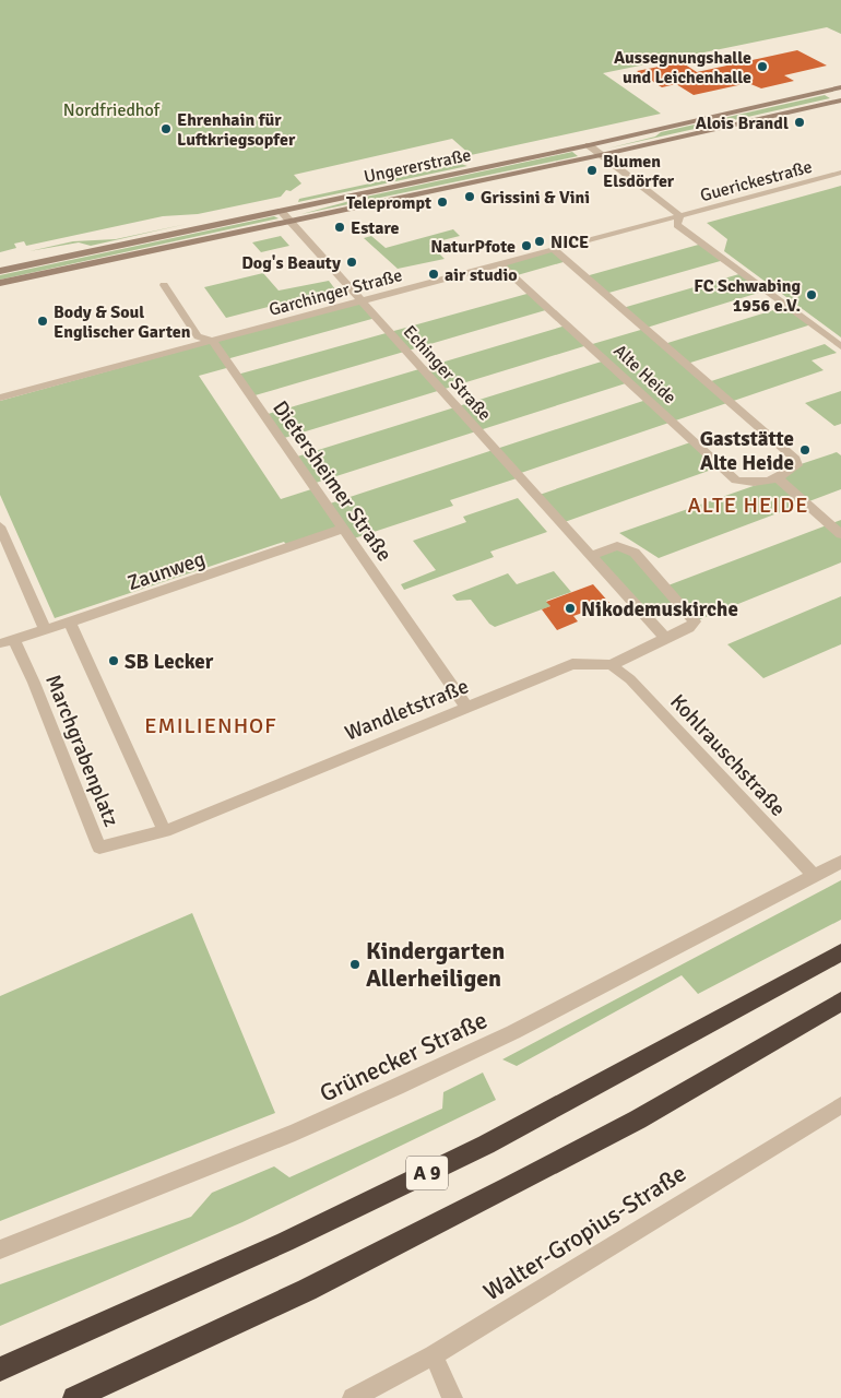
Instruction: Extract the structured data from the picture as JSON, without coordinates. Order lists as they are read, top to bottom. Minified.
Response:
{"streets":{"highway":["A 9"],"main road":["Ungererstraße"],"street":["Guerickestraße","Garchinger Straße","Echinger Straße","Alte Heide","Dietersheimer Straße","Zaunweg","Wandletstraße","Marchgrabenplatz","Kohlrauschstraße","Grünecker Straße","Walter-Gropius-Straße"]},"crossings":[["Ungererstraße","Echinger Straße"],["Guerickestraße","Garchinger Straße"],["Garchinger Straße","Echinger Straße"],["Garchinger Straße","Alte Heide"],["Garchinger Straße","Dietersheimer Straße"],["Echinger Straße","Wandletstraße"],["Dietersheimer Straße","Zaunweg"],["Dietersheimer Straße","Wandletstraße"],["Zaunweg","Marchgrabenplatz"],["Wandletstraße","Marchgrabenplatz"],["Wandletstraße","Kohlrauschstraße"],["Kohlrauschstraße","Grünecker Straße"]],"districts":["ALTE HEIDE","EMILIENHOF"],"parks":["Nordfriedhof"],"places":["Aussegnungshalle und Leichenhalle","Alois Brandl","Ehrenhain für Luftkriegsopfer","Blumen Elsdörfer","Grissini & Vini","Teleprompt","Estare","NICE","NaturPfote","Dog's Beauty","air studio","FC Schwabing 1956 e.V.","Body & Soul Englischer Garten","Gaststätte Alte Heide","Nikodemuskirche","SB Lecker","Kindergarten Allerheiligen"]}
